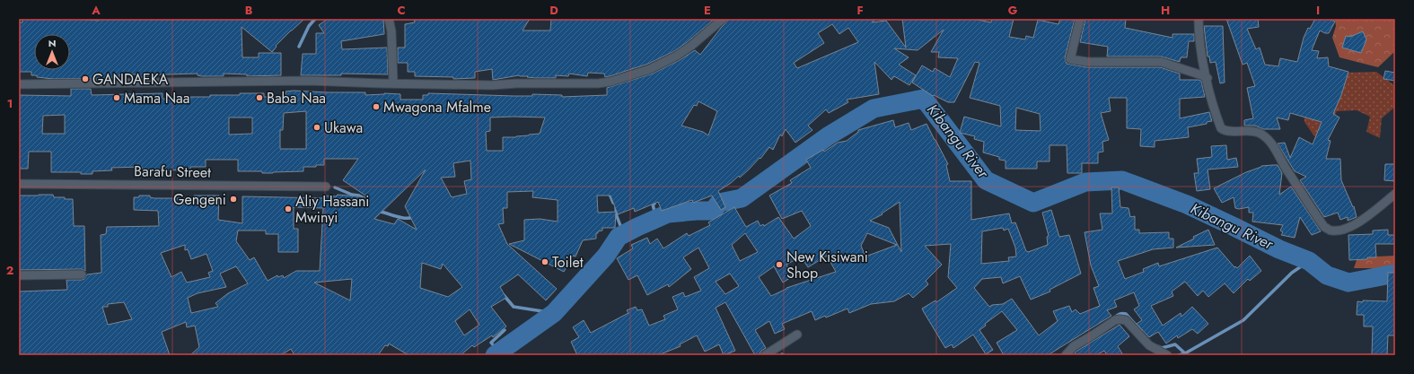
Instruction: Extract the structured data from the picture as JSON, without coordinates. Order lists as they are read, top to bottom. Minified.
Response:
{"streets":{"street":["Barafu Street"]},"water":["Kibangu River"],"places":["GANDAEKA","Mama Naa","Baba Naa","Mwagona Mfalme","Ukawa","Gengeni","Aliy Hassani Mwinyi","Toilet","New Kisiwani Shop"],"north":"top","grid":{"columns":["A","B","C","D","E","F","G","H","I"],"rows":["1","2"]}}
